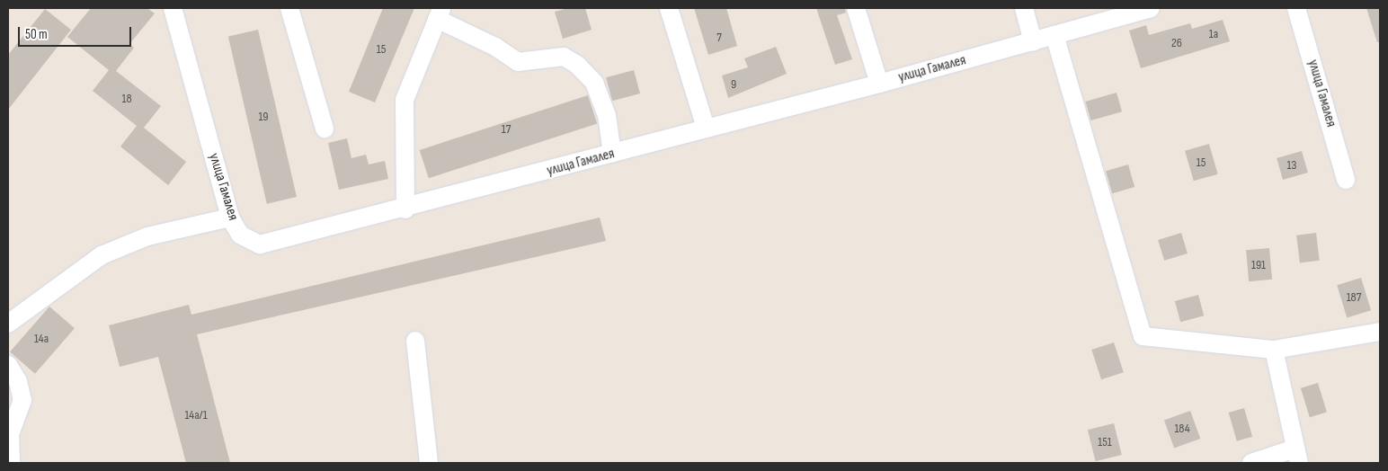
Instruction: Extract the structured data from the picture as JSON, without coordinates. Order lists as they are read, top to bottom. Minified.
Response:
{"streets":{"street":["улица Гамалея"]},"house_numbers":["1а","7","26","15","9","18","19","17","15","13","191","187","14а","14а/1","184","151"],"scale_bar":"50 m"}
